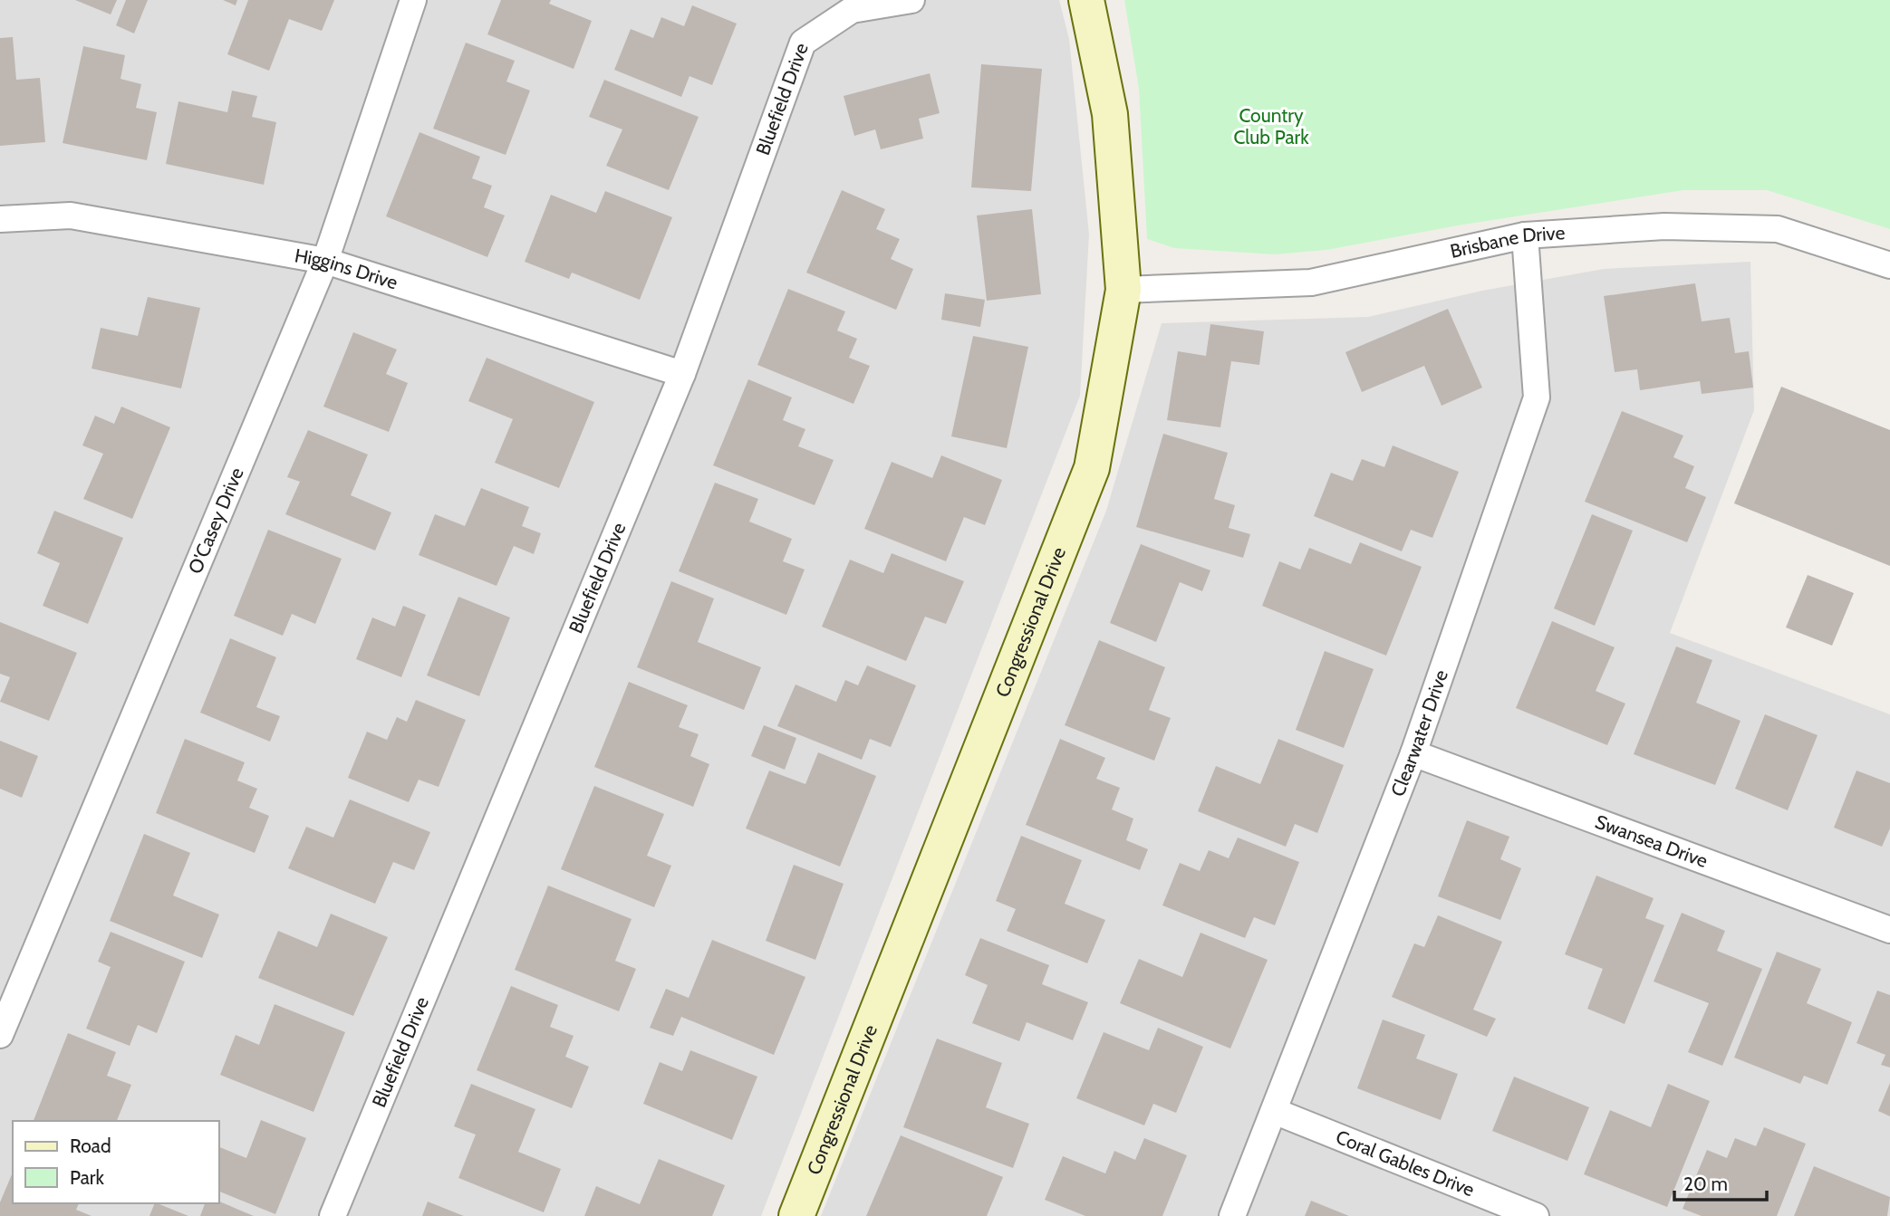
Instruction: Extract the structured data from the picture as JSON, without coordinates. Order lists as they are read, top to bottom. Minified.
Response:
{"streets":{"street":["Bluefield Drive","Brisbane Drive","Higgins Drive","O'Casey Drive","Congressional Drive","Clearwater Drive","Swansea Drive","Coral Gables Drive"]},"crossings":[["Bluefield Drive","Higgins Drive"],["Brisbane Drive","Congressional Drive"],["Brisbane Drive","Clearwater Drive"],["Higgins Drive","O'Casey Drive"],["Clearwater Drive","Swansea Drive"],["Clearwater Drive","Coral Gables Drive"]],"parks":["Country Club Park"],"legend":["Road","Park"],"scale_bar":"20 m"}
